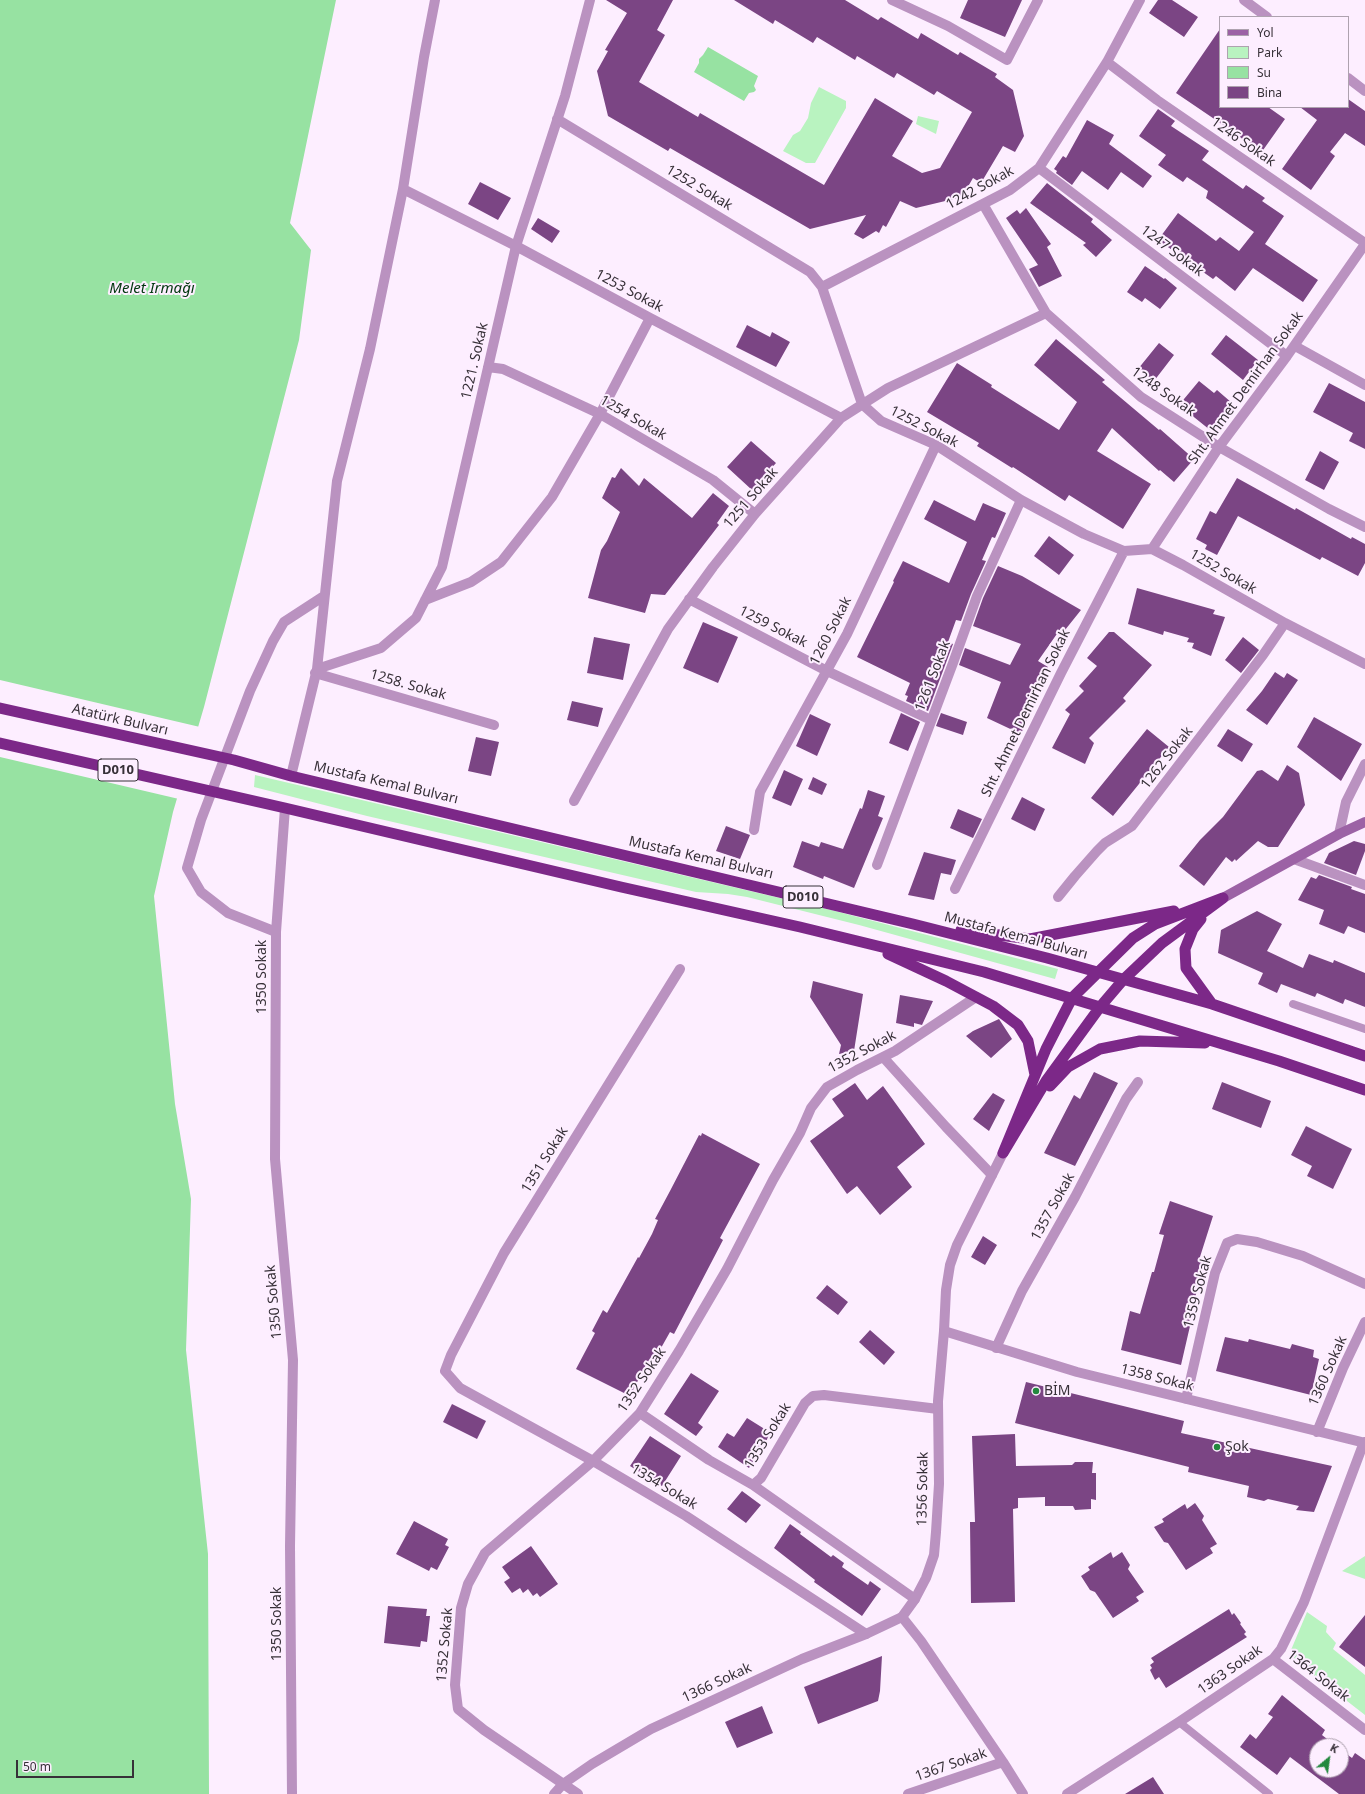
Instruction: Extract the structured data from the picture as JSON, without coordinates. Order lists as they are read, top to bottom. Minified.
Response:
{"streets":{"highway":["Atatürk Bulvarı","D010","Mustafa Kemal Bulvarı"],"street":["1246 Sokak","1252 Sokak","1242 Sokak","1247 Sokak","1253 Sokak","1221. Sokak","Sht. Ahmet Demirhan Sokak","1248 Sokak","1254 Sokak","1251 Sokak","1259 Sokak","1260 Sokak","1261 Sokak","1258. Sokak","1262 Sokak","1350 Sokak","1352 Sokak","1351 Sokak","1357 Sokak","1359 Sokak","1360 Sokak","1358 Sokak","1353 Sokak","1354 Sokak","1356 Sokak","1363 Sokak","1364 Sokak","1366 Sokak","1367 Sokak"]},"crossings":[["1246 Sokak","1242 Sokak"],["1246 Sokak","Sht. Ahmet Demirhan Sokak"],["1252 Sokak","1242 Sokak"],["1252 Sokak","1221. Sokak"],["1252 Sokak","Sht. Ahmet Demirhan Sokak"],["1252 Sokak","1251 Sokak"],["1252 Sokak","1260 Sokak"],["1252 Sokak","1261 Sokak"],["1252 Sokak","1262 Sokak"],["1242 Sokak","1247 Sokak"],["1242 Sokak","1248 Sokak"],["1247 Sokak","Sht. Ahmet Demirhan Sokak"],["1253 Sokak","1221. Sokak"],["1253 Sokak","1251 Sokak"],["1221. Sokak","1254 Sokak"],["1221. Sokak","1258. Sokak"],["Sht. Ahmet Demirhan Sokak","1248 Sokak"],["1248 Sokak","1251 Sokak"],["1254 Sokak","1251 Sokak"],["1251 Sokak","1259 Sokak"],["1259 Sokak","1260 Sokak"],["1259 Sokak","1261 Sokak"],["Atatürk Bulvarı","Mustafa Kemal Bulvarı"],["D010","1350 Sokak"],["1352 Sokak","1353 Sokak"],["1352 Sokak","1354 Sokak"],["1352 Sokak","1366 Sokak"],["1351 Sokak","1354 Sokak"],["1357 Sokak","1358 Sokak"],["1359 Sokak","1358 Sokak"],["1360 Sokak","1358 Sokak"],["1358 Sokak","1356 Sokak"],["1358 Sokak","1363 Sokak"],["1353 Sokak","1356 Sokak"],["1354 Sokak","1366 Sokak"],["1356 Sokak","1366 Sokak"],["1363 Sokak","1364 Sokak"]],"water":["Melet Irmağı"],"places":["BİM","Şok"],"legend":["Yol","Park","Su","Bina"],"scale_bar":"50 m","north":"top right"}
